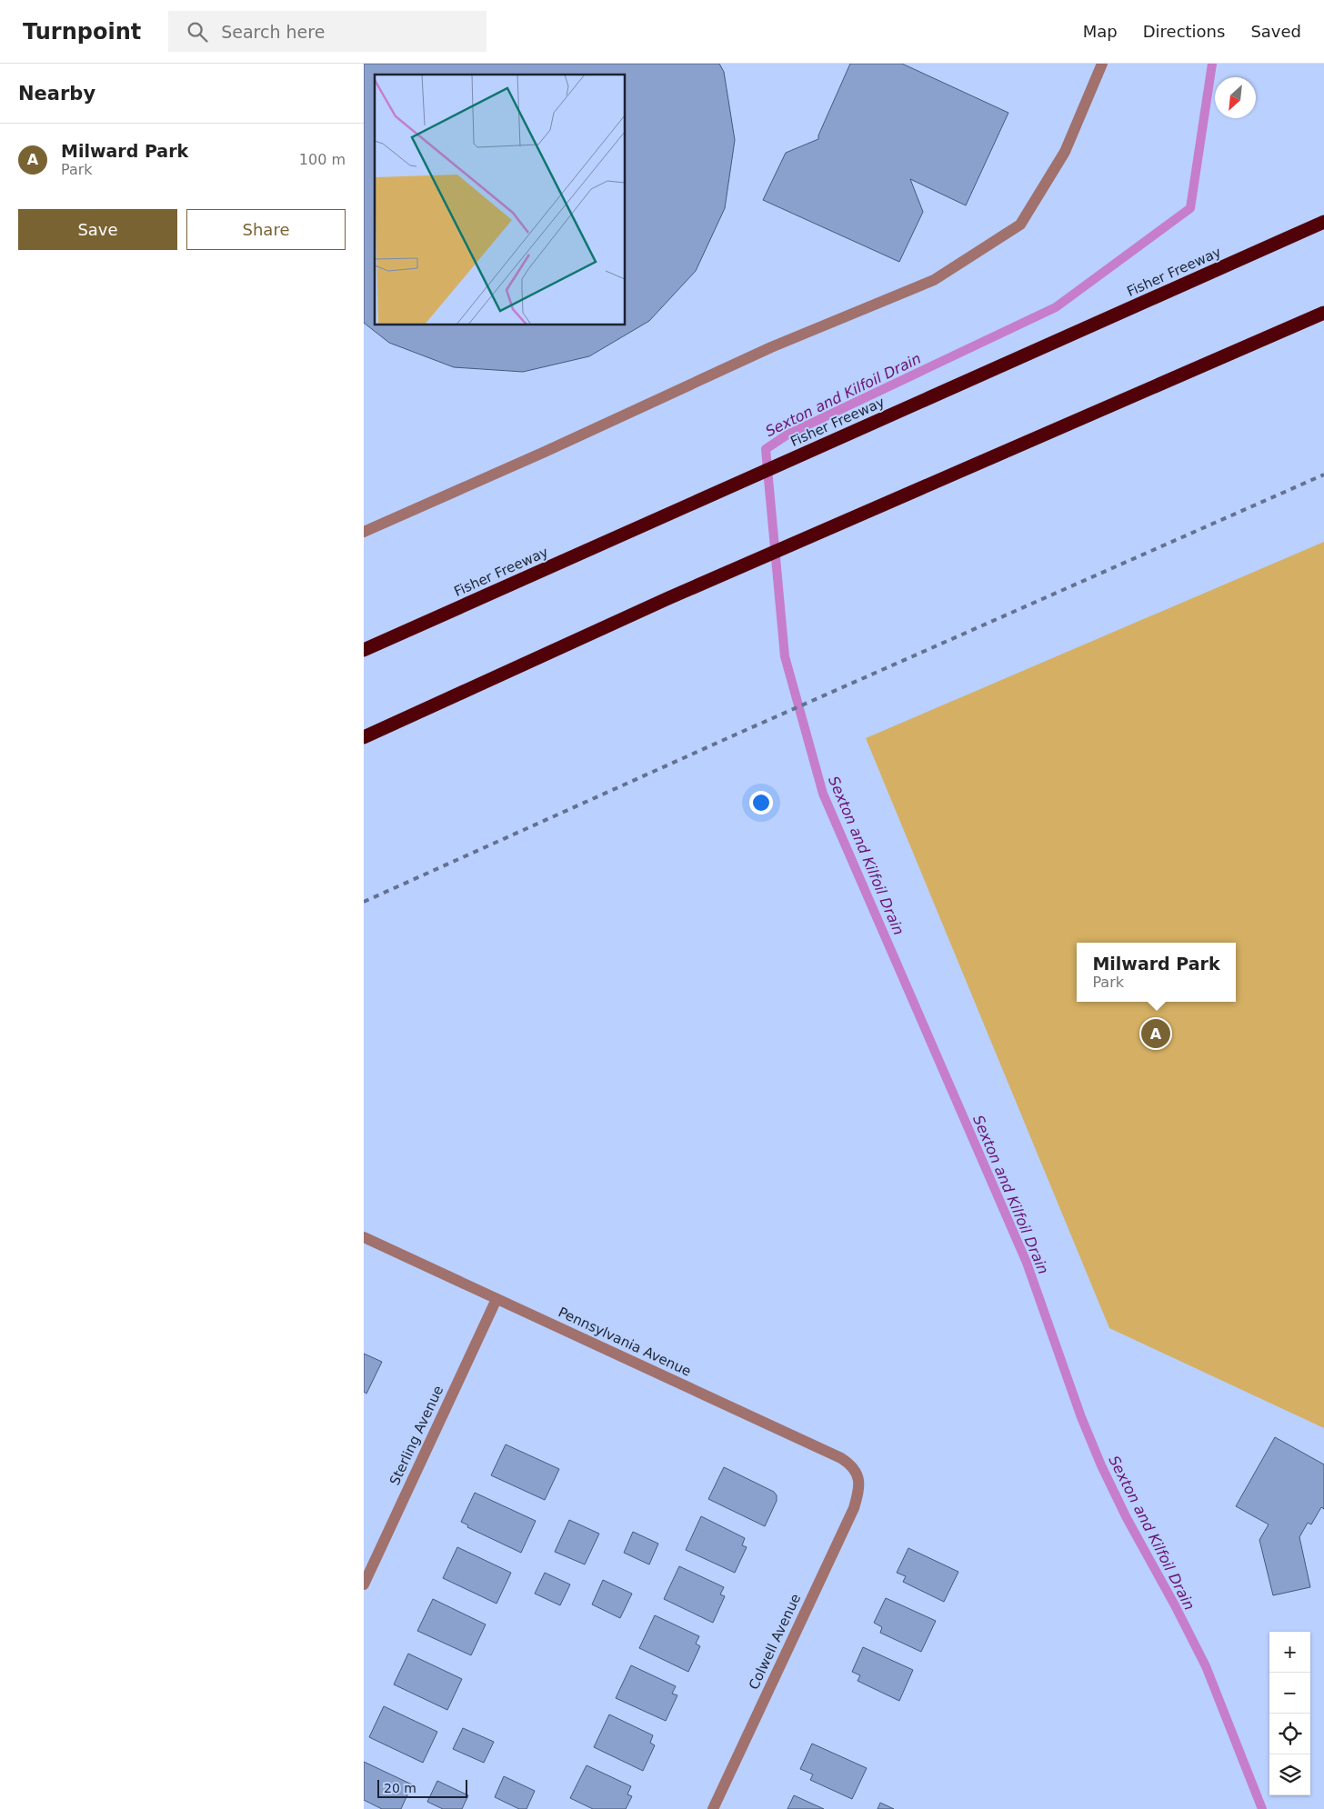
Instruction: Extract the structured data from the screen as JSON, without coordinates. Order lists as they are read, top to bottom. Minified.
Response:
{"streets":{"highway":["Fisher Freeway"],"street":["Pennsylvania Avenue","Sterling Avenue","Colwell Avenue"]},"crossings":[["Pennsylvania Avenue","Sterling Avenue"],["Pennsylvania Avenue","Colwell Avenue"]],"water":["Sexton and Kilfoil Drain"],"scale_bar":"20 m","north":"bottom left","page":{"header":"Turnpoint","search":"Search here","nav":["Map","Directions","Saved"],"heading":"Nearby","list":[{"mark":"A","name":"Milward Park","note":"Park","value":"100 m"}],"buttons":["Save","Share"],"popup":["Milward Park","Park"],"pins":"A","map_buttons":["+","−"],"scale":"20 m"}}
